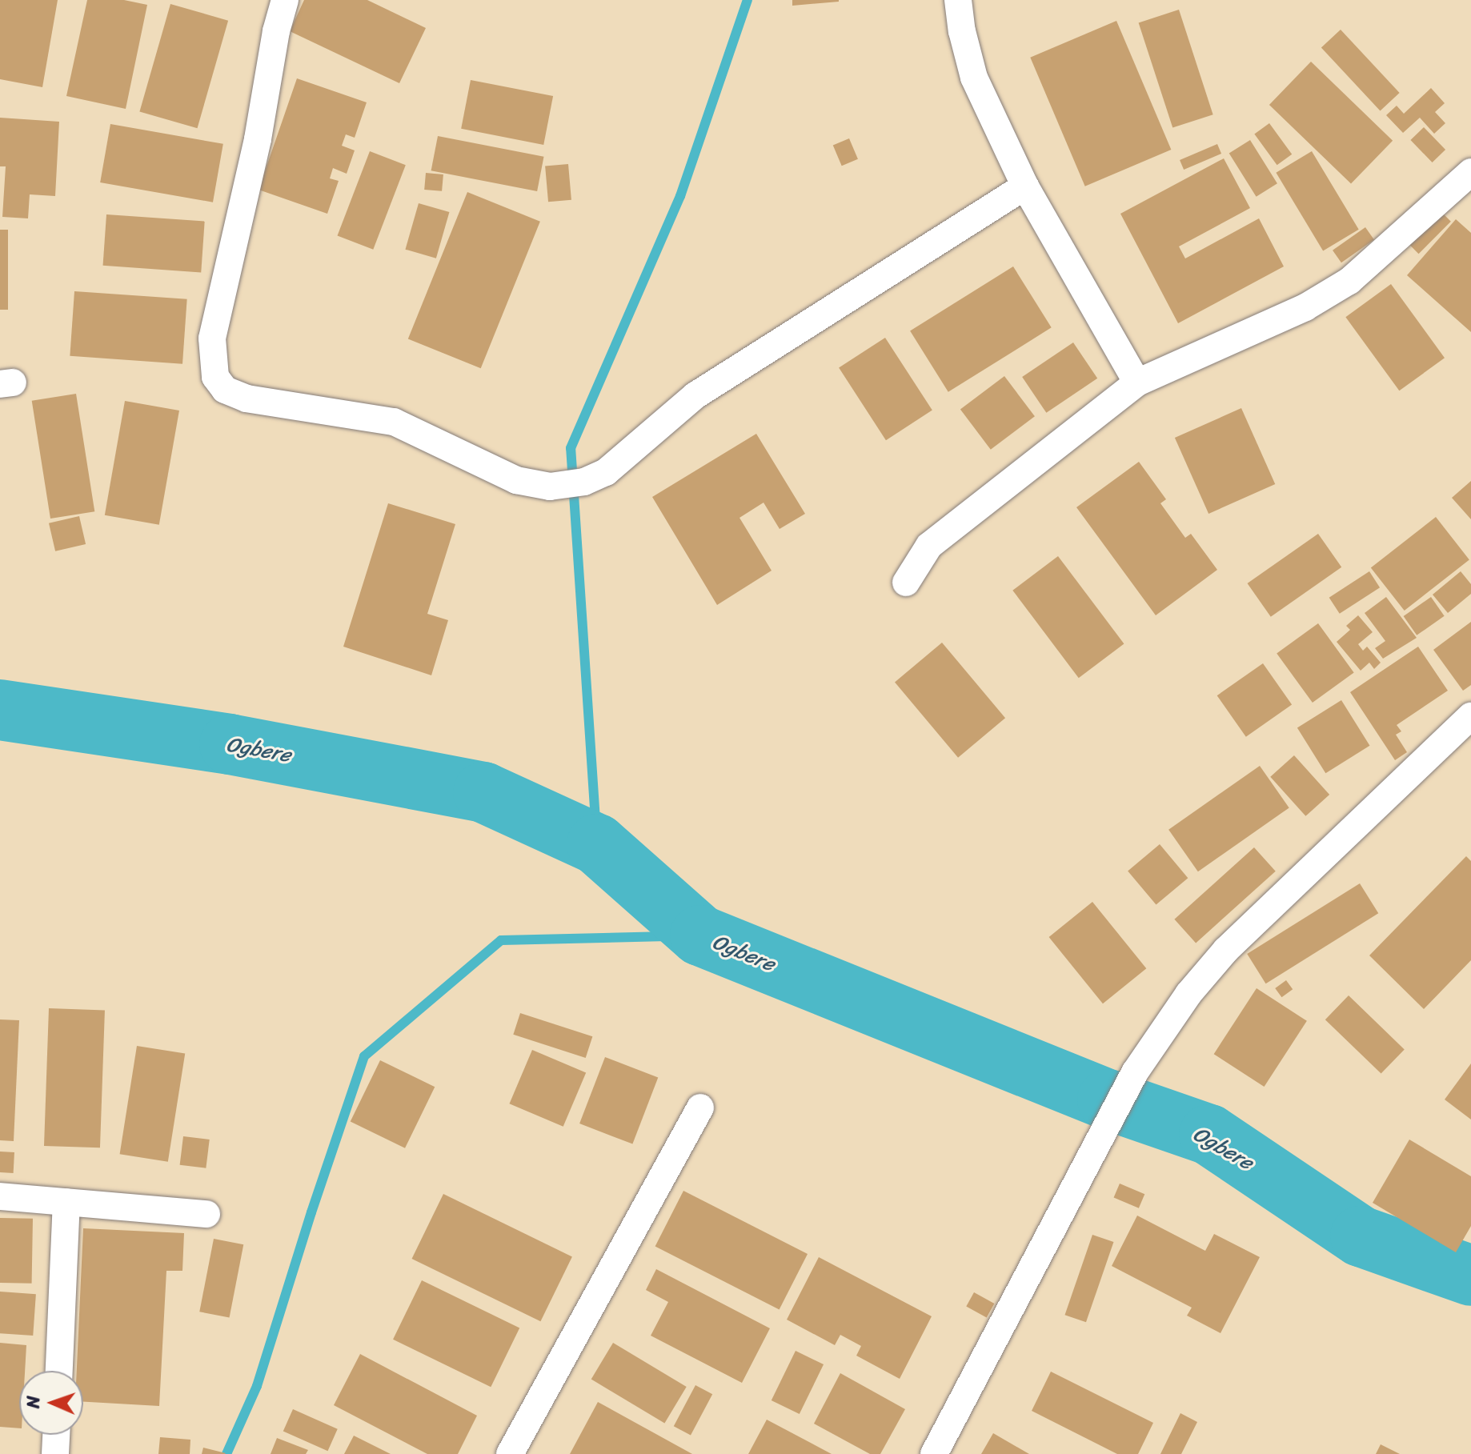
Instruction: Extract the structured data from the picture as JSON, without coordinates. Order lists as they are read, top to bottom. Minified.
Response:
{"water":["Ogbere"],"north":"left"}
